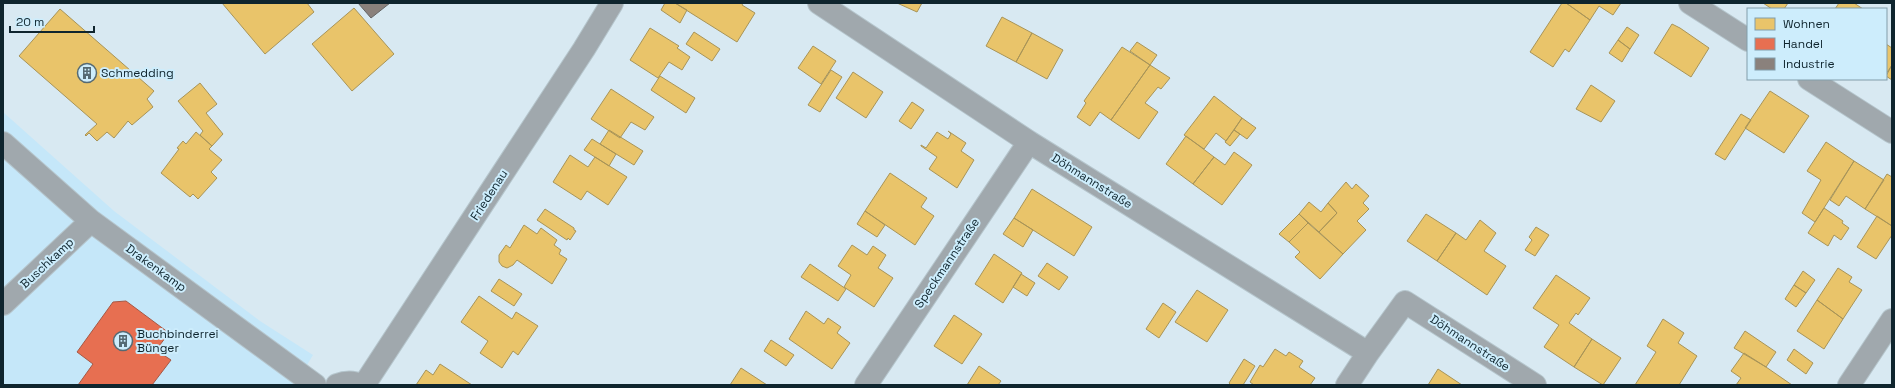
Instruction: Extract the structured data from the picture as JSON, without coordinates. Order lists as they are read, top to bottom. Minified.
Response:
{"streets":{"street":["Döhmannstraße","Friedenau","Buschkamp","Speckmannstraße","Drakenkamp"]},"crossings":[["Döhmannstraße","Speckmannstraße"],["Buschkamp","Drakenkamp"]],"places":{"building":["Schmedding","Buchbinderrei Bünger"]},"legend":["Wohnen","Handel","Industrie"],"scale_bar":"20 m"}
